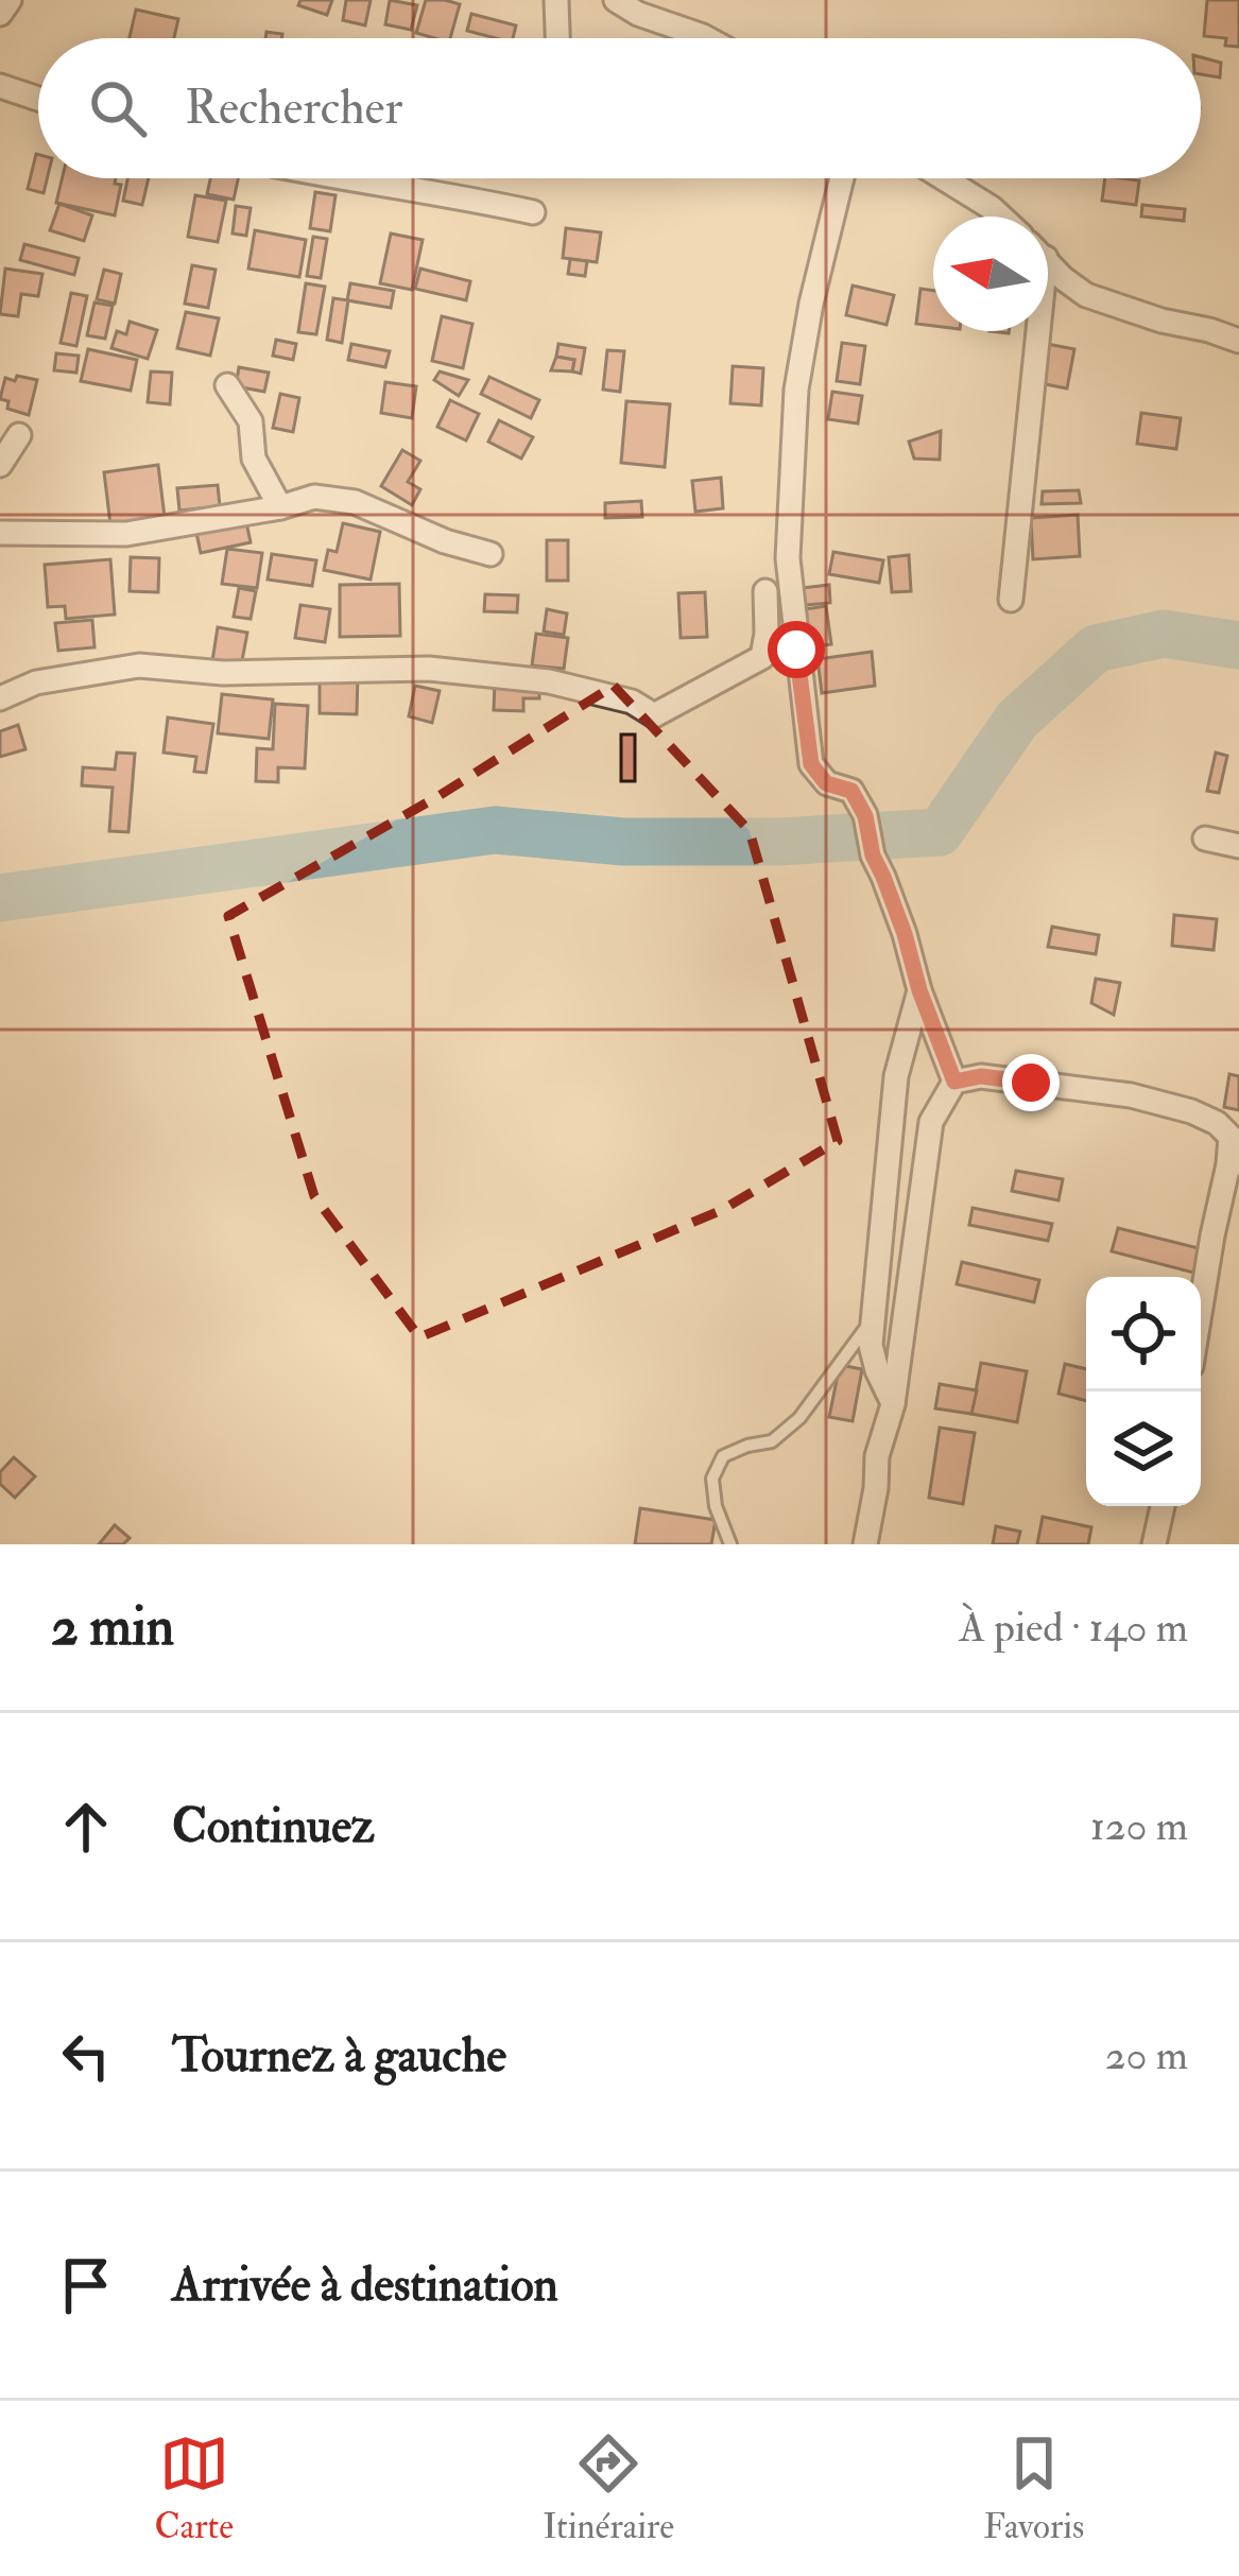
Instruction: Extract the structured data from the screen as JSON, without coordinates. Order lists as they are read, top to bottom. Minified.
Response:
{"north":"left","page":{"search":"Rechercher","heading":["2 min","À pied · 140 m"],"list":[["Continuez","120 m"],["Tournez à gauche","20 m"],"Arrivée à destination"],"nav":["Carte","Itinéraire","Favoris"]}}
